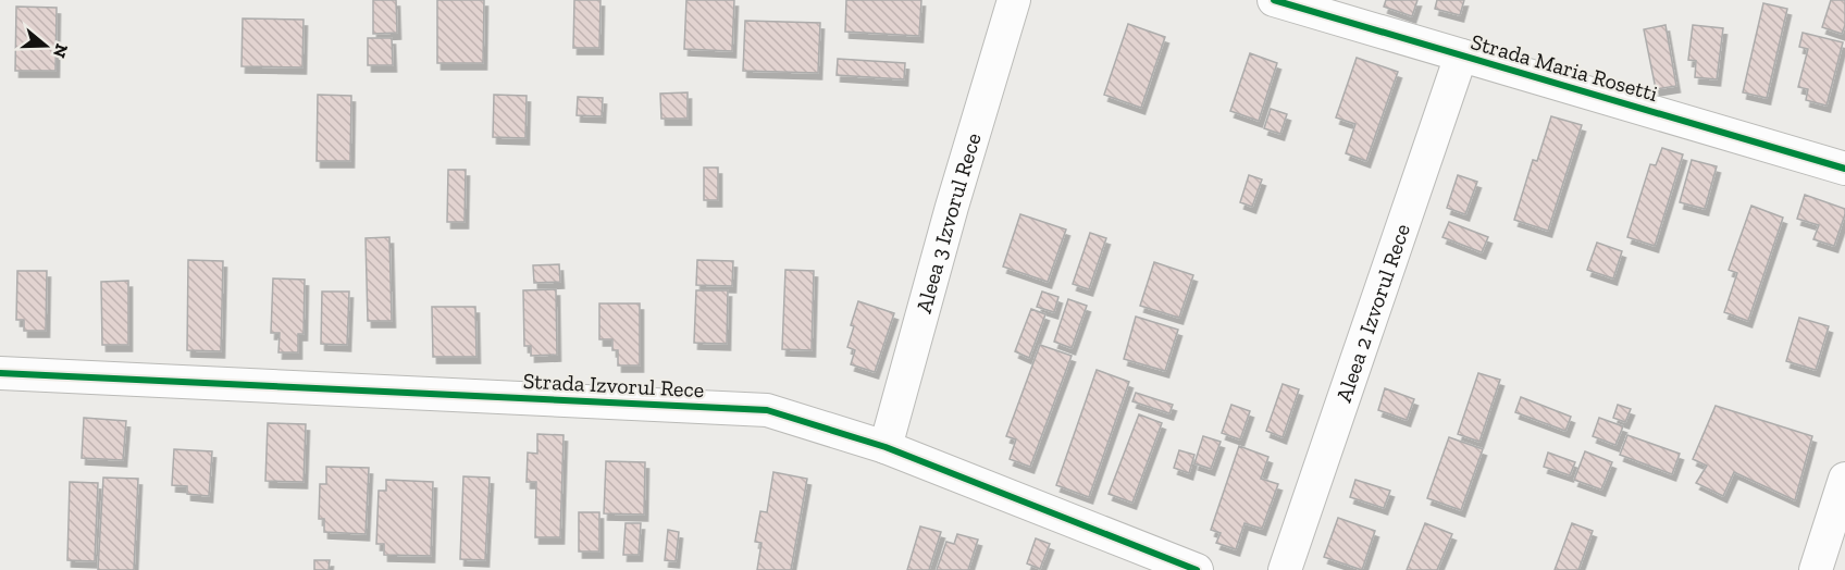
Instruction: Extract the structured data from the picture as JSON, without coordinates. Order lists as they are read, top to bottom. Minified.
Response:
{"streets":{"street":["Strada Maria Rosetti","Aleea 3 Izvorul Rece","Aleea 2 Izvorul Rece","Strada Izvorul Rece"]},"crossings":[["Strada Maria Rosetti","Aleea 2 Izvorul Rece"],["Aleea 3 Izvorul Rece","Strada Izvorul Rece"]],"north":"right"}
